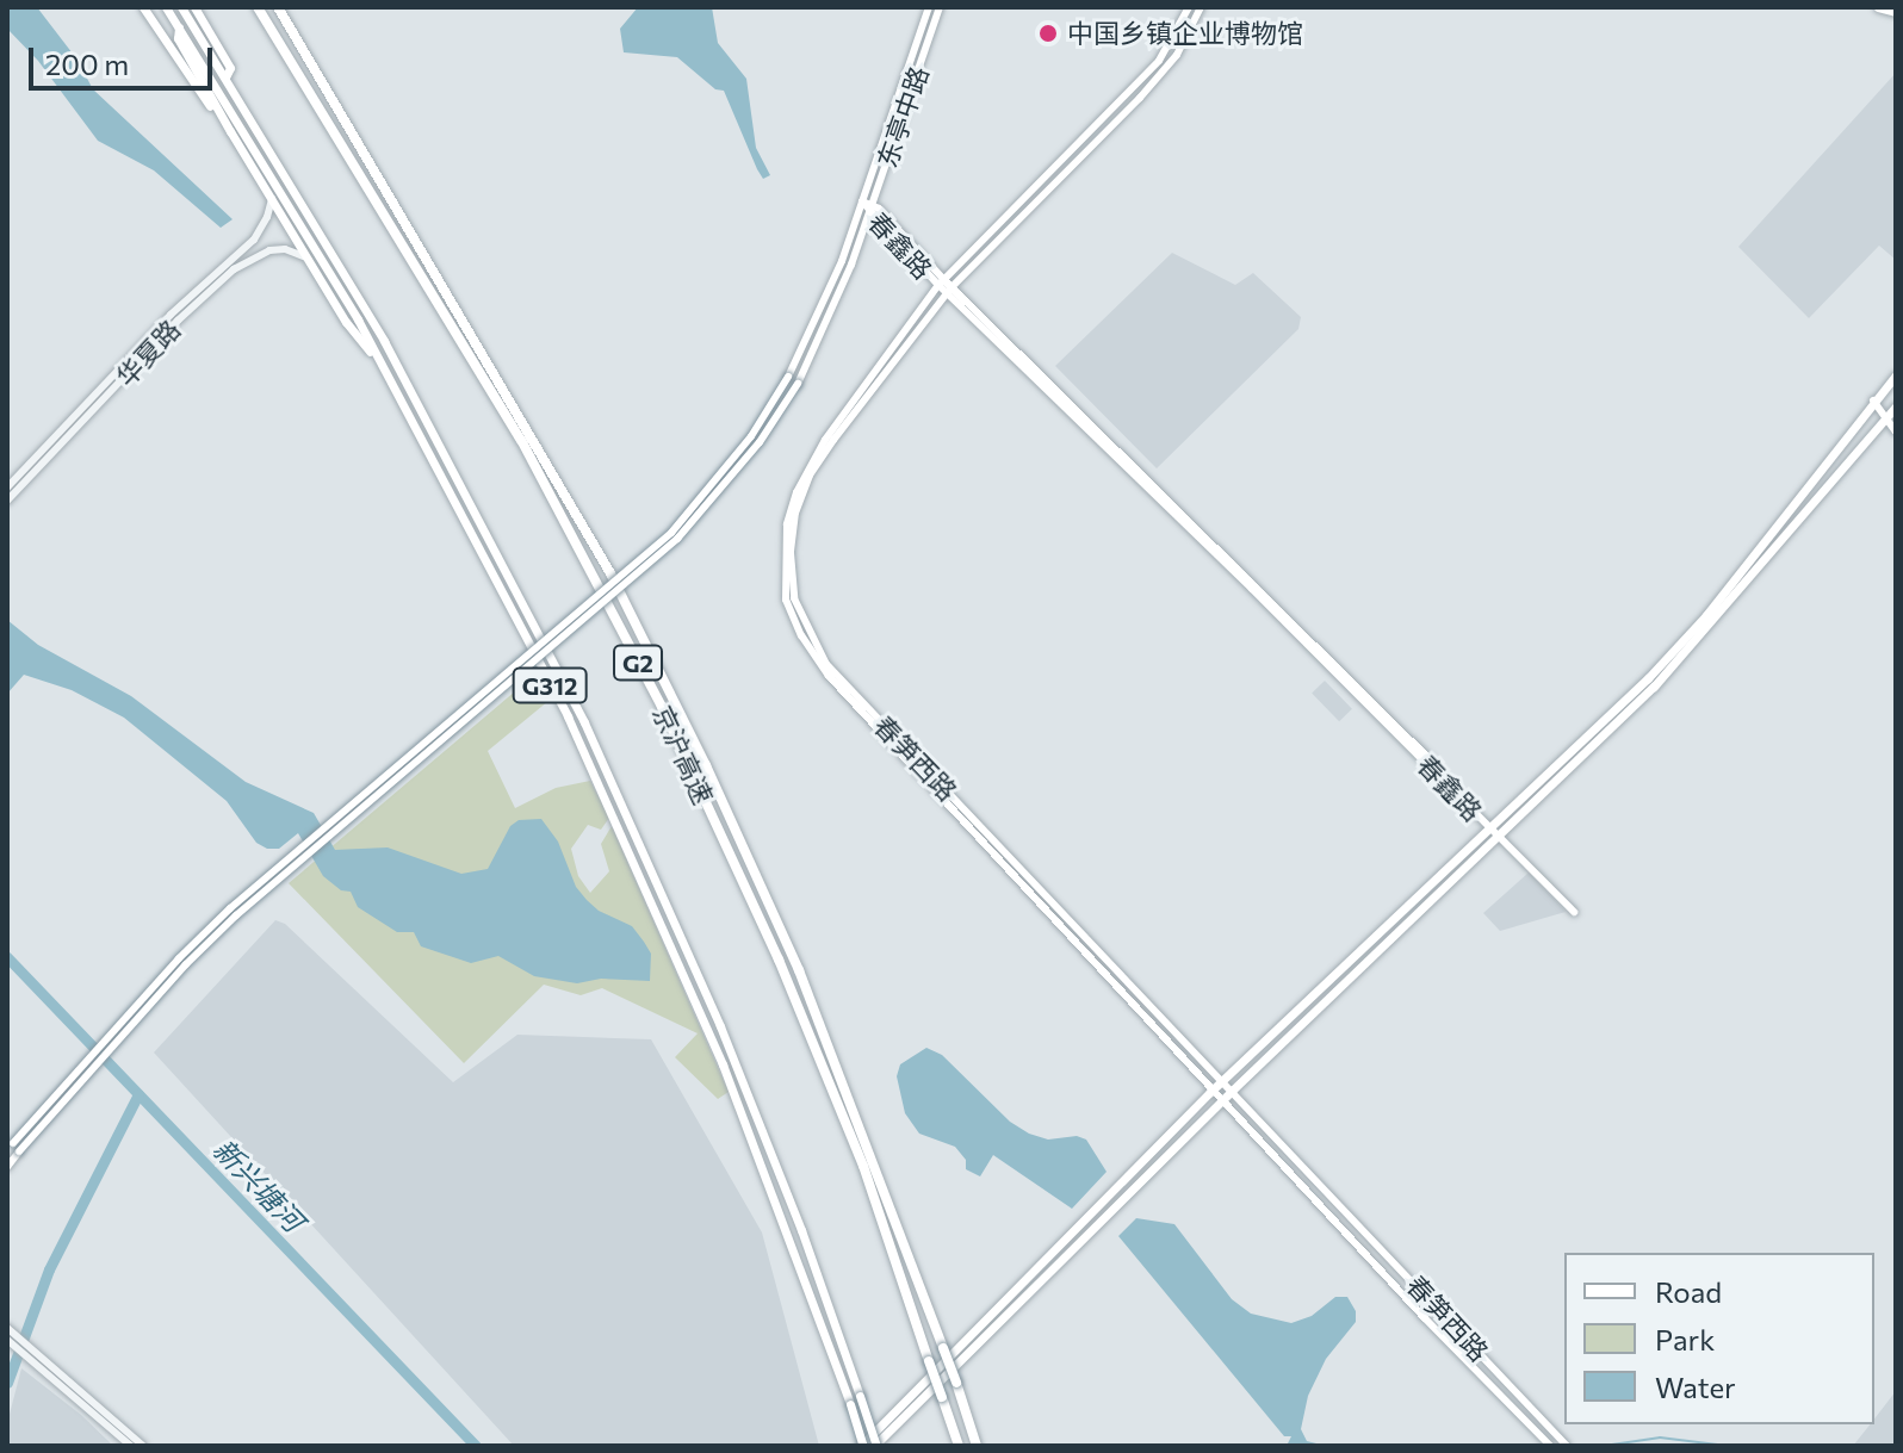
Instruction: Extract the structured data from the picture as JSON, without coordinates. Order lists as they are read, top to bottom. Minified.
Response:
{"streets":{"highway":["G2","京沪高速"],"main road":["东亭中路","春鑫路","G312","春笋西路"],"street":["华夏路"]},"crossings":[["东亭中路","春鑫路"],["春鑫路","春笋西路"]],"water":["新兴塘河"],"places":["中国乡镇企业博物馆"],"legend":["Road","Park","Water"],"scale_bar":"200 m"}
